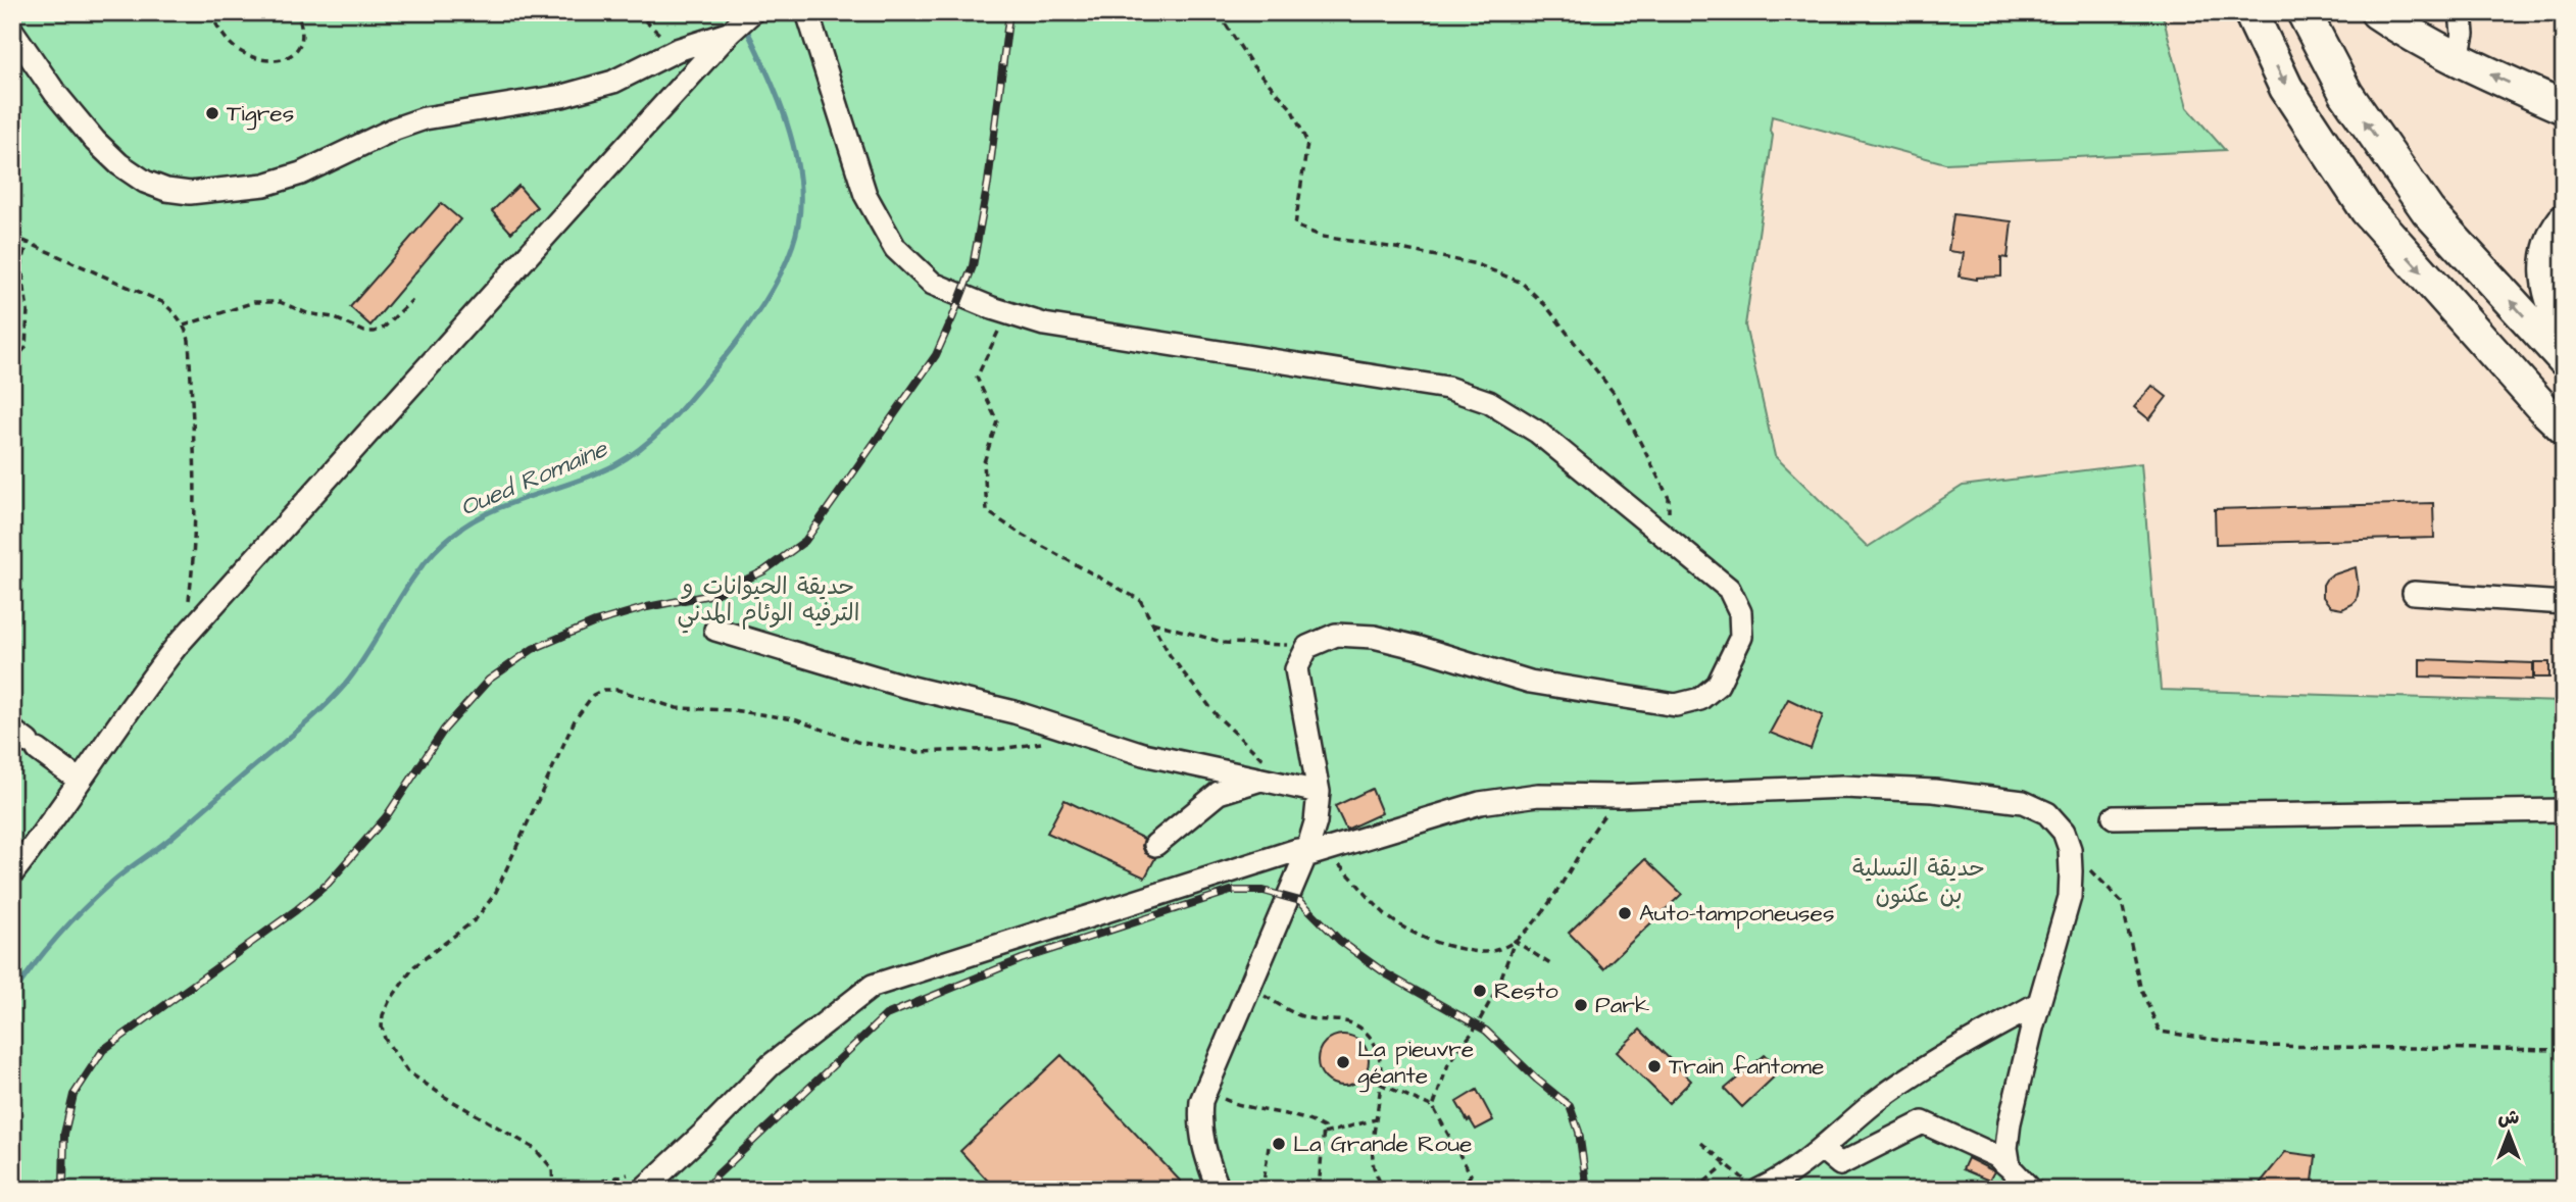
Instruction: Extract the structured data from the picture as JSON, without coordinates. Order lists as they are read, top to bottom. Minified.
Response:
{"water":["Oued Romaine"],"parks":["حديقة الحيوانات و الترفيه الوئام المدني","حديقة التسلية بن عكنون"],"places":["Tigres","Auto-tamponeuses","Resto","Park","La pieuvre géante","Train fantome","La Grande Roue"],"north":"top"}
